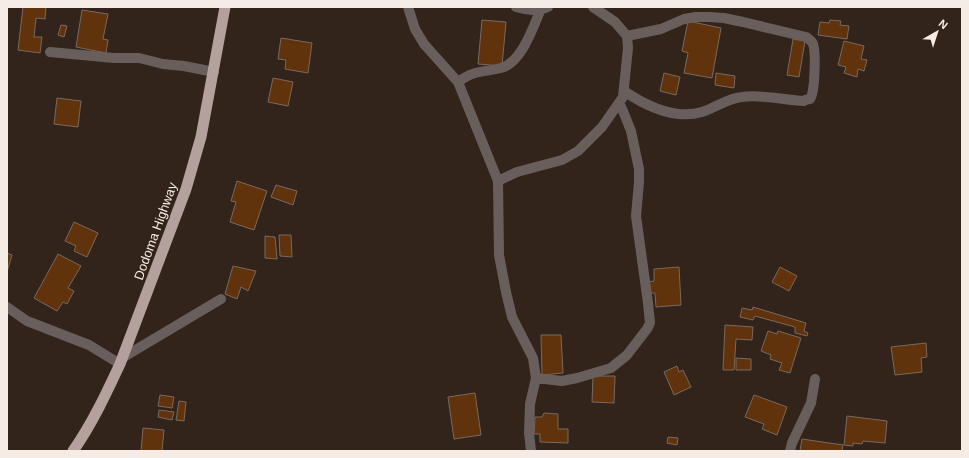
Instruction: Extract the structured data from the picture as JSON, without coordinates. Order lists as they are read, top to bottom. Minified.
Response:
{"streets":{"highway":["Dodoma Highway"]},"north":"top right"}
